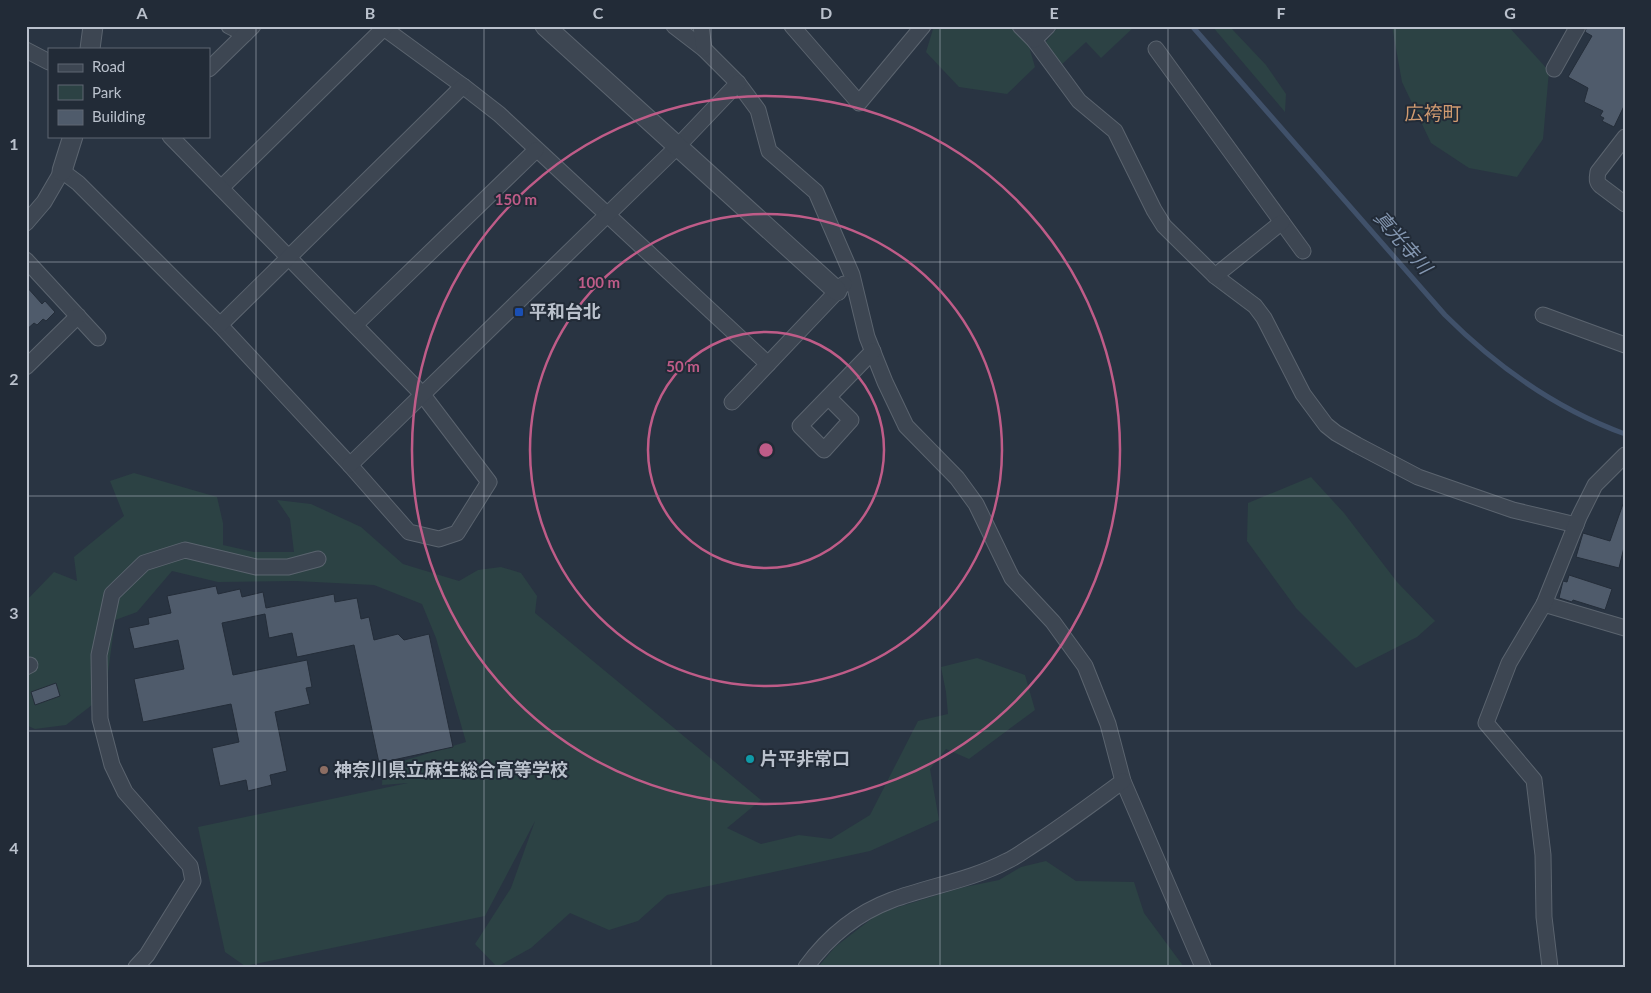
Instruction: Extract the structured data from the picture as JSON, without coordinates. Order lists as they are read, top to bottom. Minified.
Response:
{"districts":["広袴町"],"water":["真光寺川"],"places":{"transit":["平和台北"],"other":["片平非常口","神奈川県立麻生総合高等学校"]},"legend":["Road","Park","Building"],"grid":{"columns":["A","B","C","D","E","F","G"],"rows":["1","2","3","4"]},"rings":["150 m","100 m","50 m"]}
